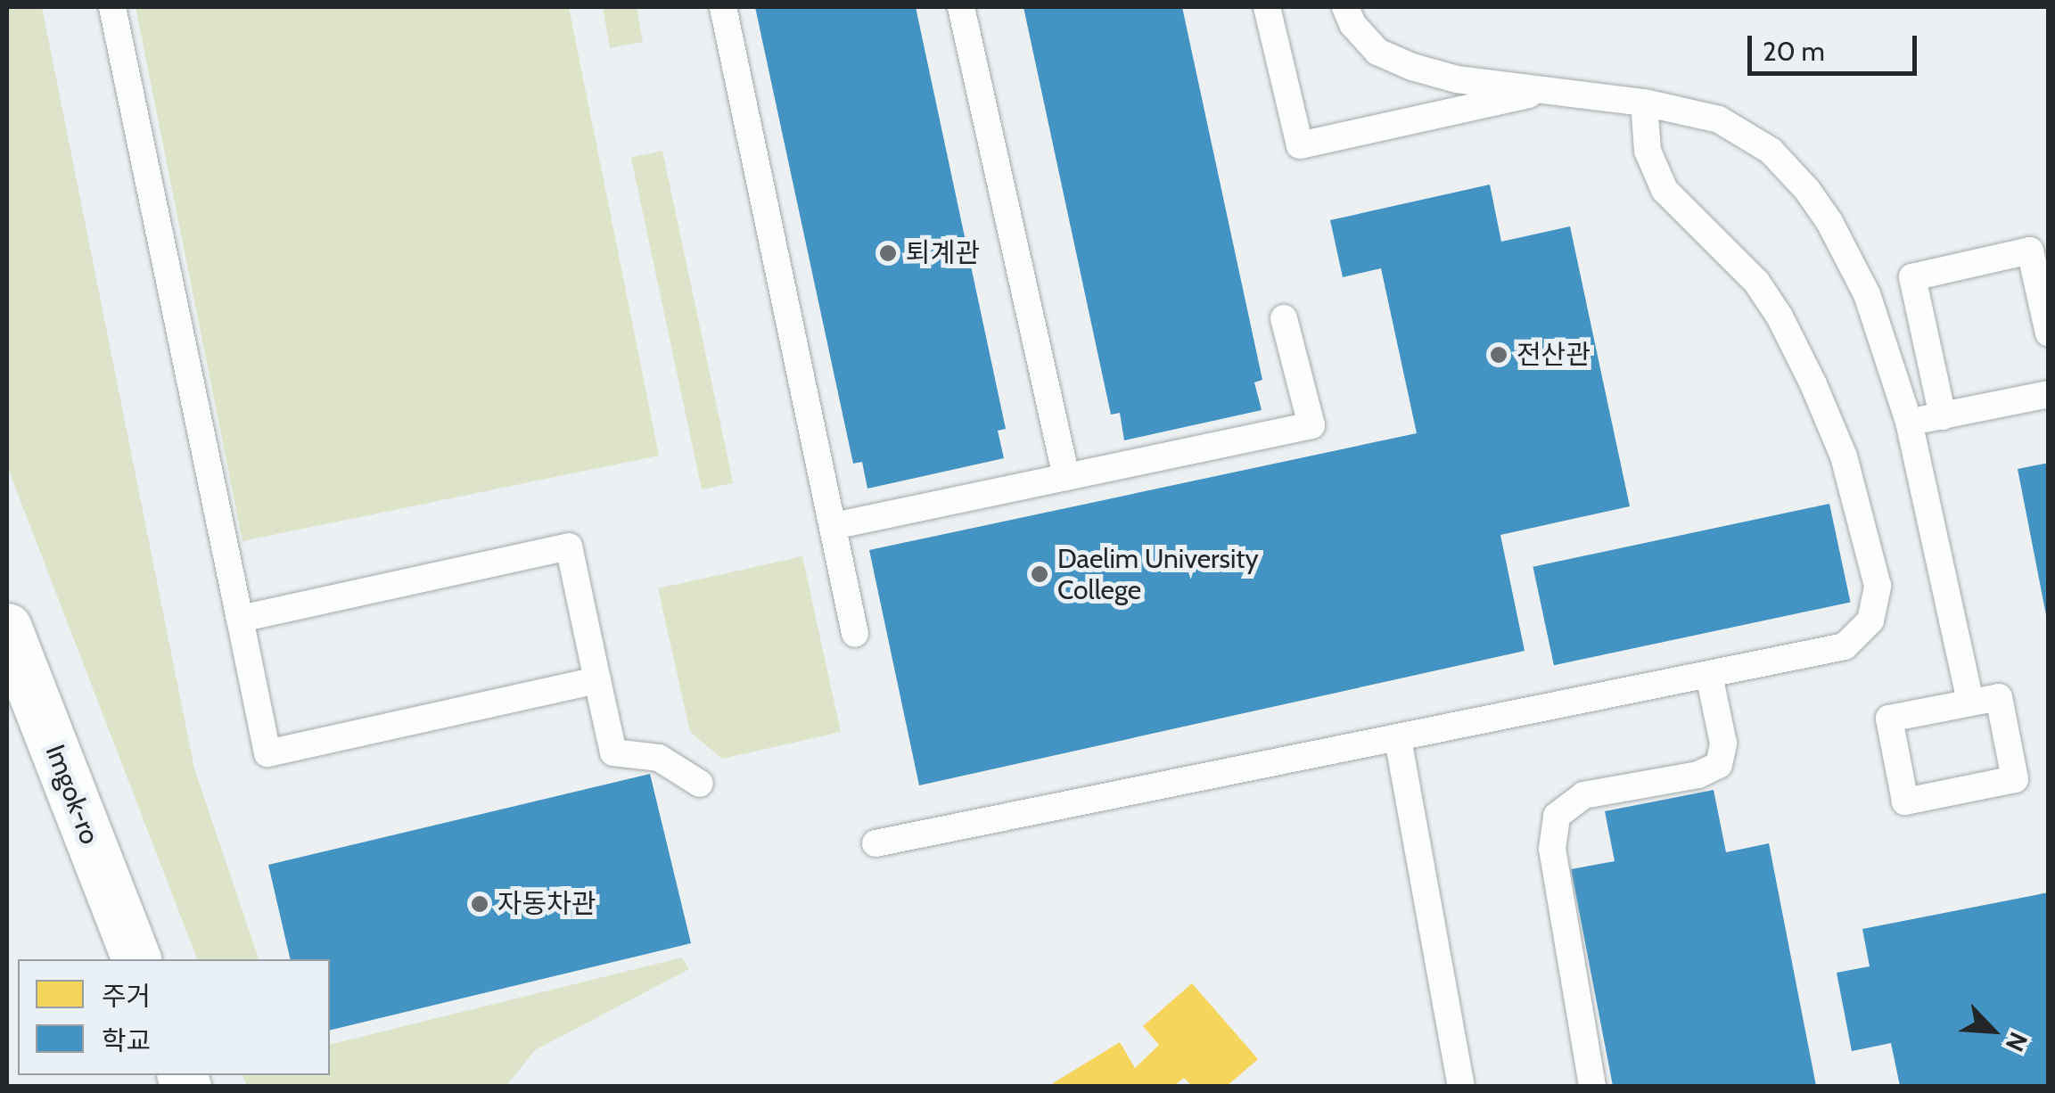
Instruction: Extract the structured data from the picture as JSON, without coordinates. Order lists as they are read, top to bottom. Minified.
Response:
{"streets":{"street":["Imgok-ro"]},"places":["퇴계관","전산관","Daelim University College","자동차관"],"legend":["주거","학교"],"scale_bar":"20 m","north":"bottom right"}
